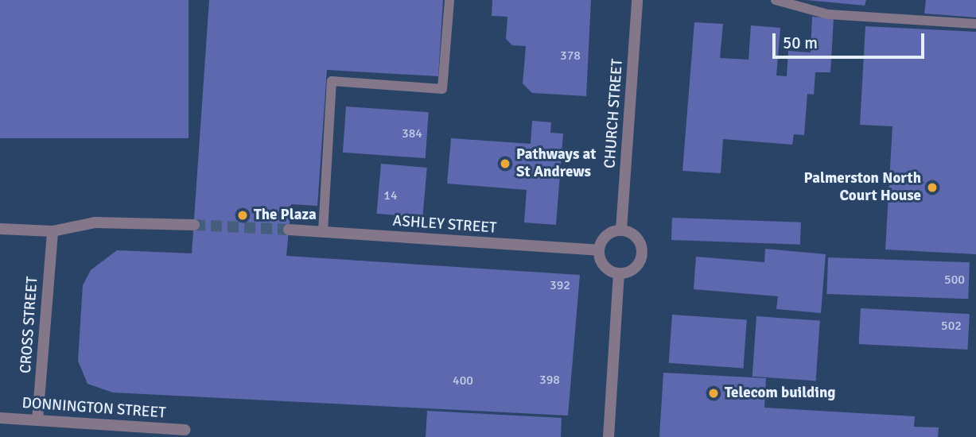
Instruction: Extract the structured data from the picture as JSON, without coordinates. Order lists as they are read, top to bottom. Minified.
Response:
{"streets":{"street":["CHURCH STREET","ASHLEY STREET","CROSS STREET","DONNINGTON STREET"]},"crossings":[["CHURCH STREET","ASHLEY STREET"],["CROSS STREET","DONNINGTON STREET"]],"places":["Pathways at St Andrews","Palmerston North Court House","The Plaza","Telecom building"],"house_numbers":["378","384","14","500","392","502","398","400"],"scale_bar":"50 m"}
